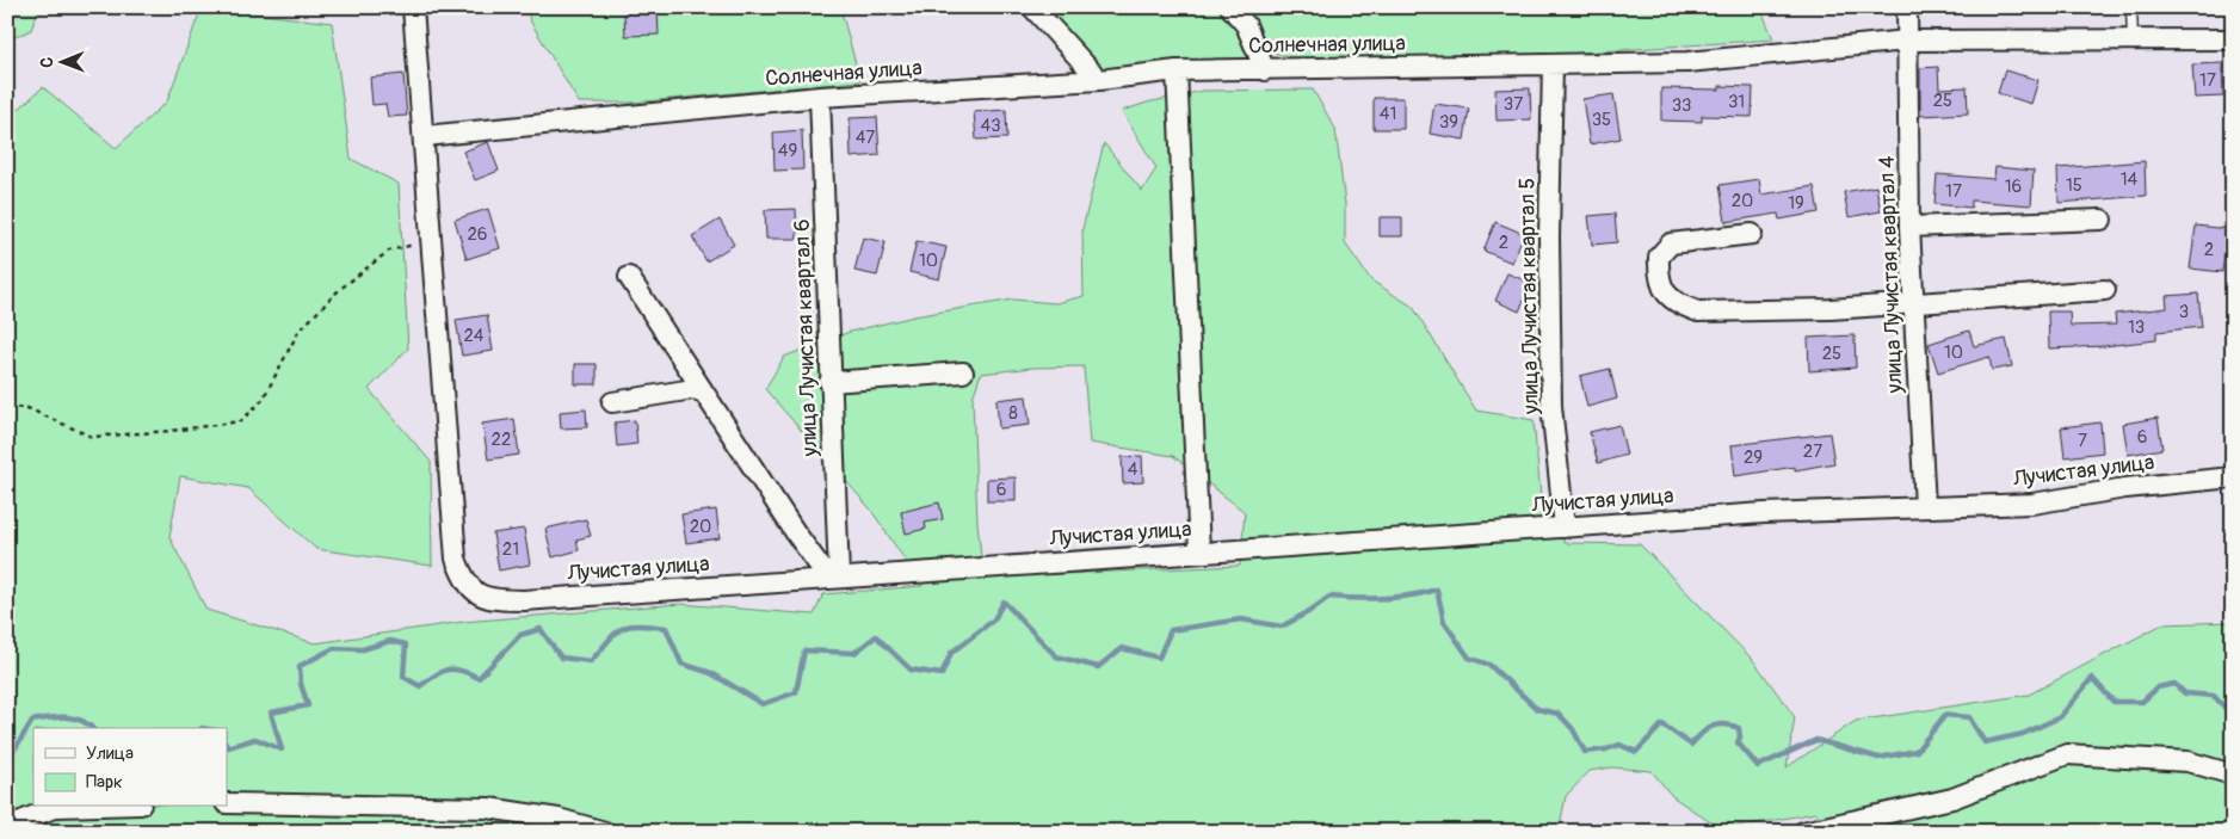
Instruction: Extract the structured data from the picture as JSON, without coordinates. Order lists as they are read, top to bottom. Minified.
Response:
{"streets":{"street":["Солнечная улица","улица Лучистая квартал 4","улица Лучистая квартал 5","улица Лучистая квартал 6","Лучистая улица"]},"crossings":[["Солнечная улица","улица Лучистая квартал 4"],["Солнечная улица","улица Лучистая квартал 5"],["Солнечная улица","улица Лучистая квартал 6"],["Солнечная улица","Лучистая улица"],["улица Лучистая квартал 4","Лучистая улица"],["улица Лучистая квартал 5","Лучистая улица"],["улица Лучистая квартал 6","Лучистая улица"]],"house_numbers":["17","25","31","37","33","41","35","39","43","47","49","14","15","16","17","20","19","26","2","2","10","3","13","24","10","25","8","6","22","7","27","29","4","6","20","21"],"legend":["Улица","Парк"],"north":"left"}
